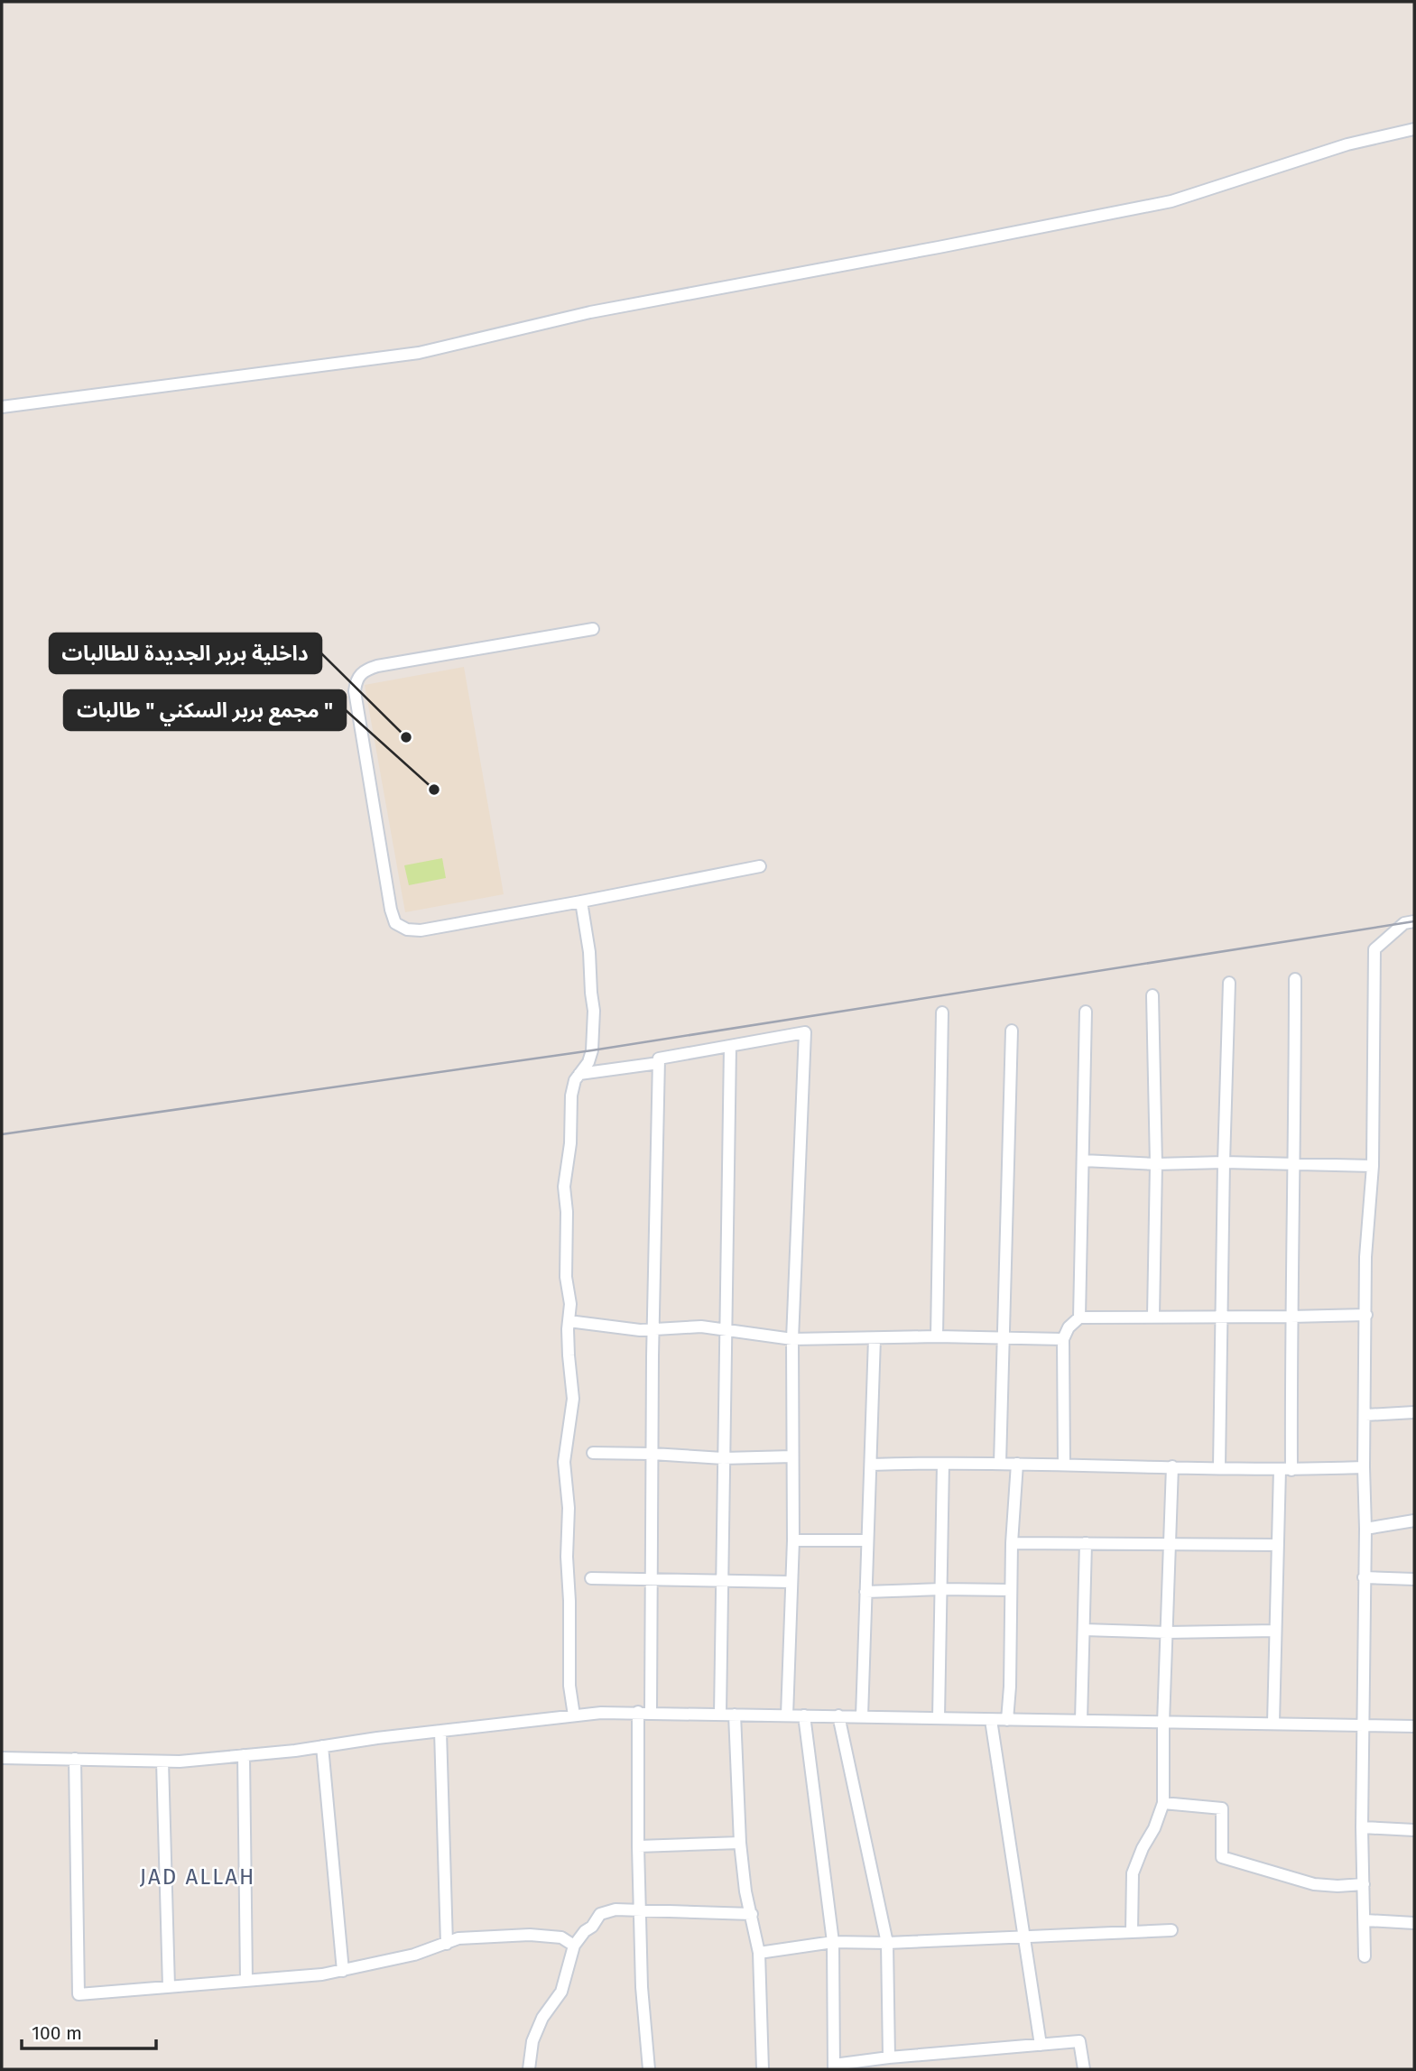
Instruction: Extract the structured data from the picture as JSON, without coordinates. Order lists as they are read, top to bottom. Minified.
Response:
{"districts":["JAD ALLAH"],"places":["داخلية بربر الجديدة للطالبات","مجمع بربر السكني \" طالبات \""],"scale_bar":"100 m"}
